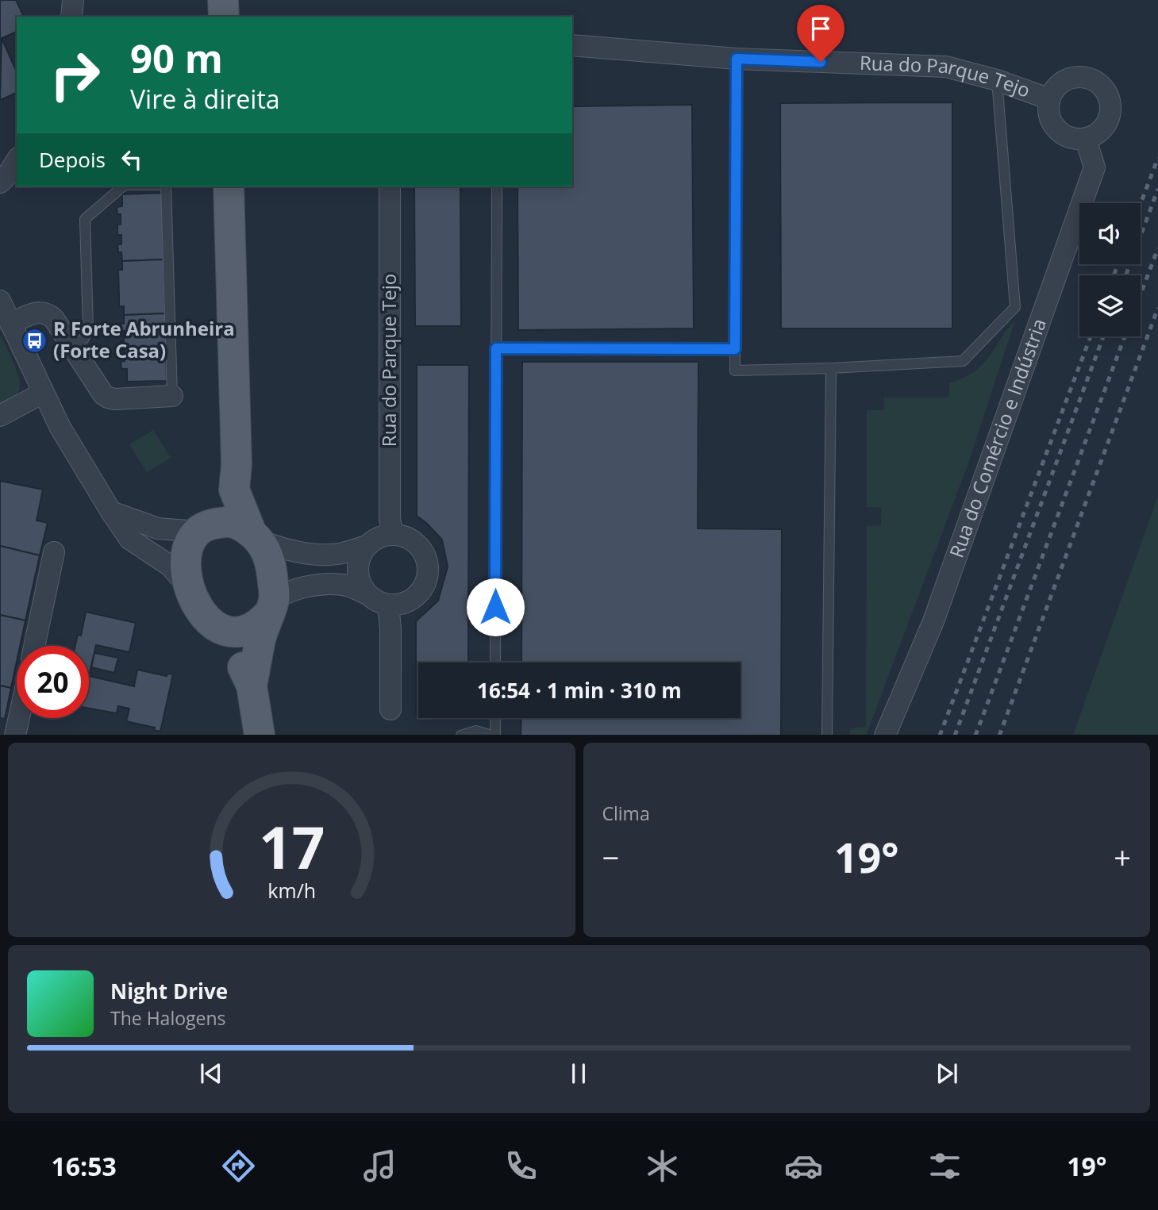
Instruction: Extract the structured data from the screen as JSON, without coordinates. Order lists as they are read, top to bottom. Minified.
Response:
{"streets":{"street":["Rua do Parque Tejo","Rua do Comércio e Indústria"]},"crossings":[["Rua do Parque Tejo","Rua do Comércio e Indústria"]],"places":{"bus stop":["R Forte Abrunheira (Forte Casa)"]},"page":{"turn":["90 m","Vire à direita"],"then":"Depois","limit":"20","trip":"16:54 · 1 min · 310 m","tile":"Clima","heat":["−","19°","+"],"song":["Night Drive","The Halogens"],"tabs":["16:53","19°"],"gauge":["17","km/h"]}}
